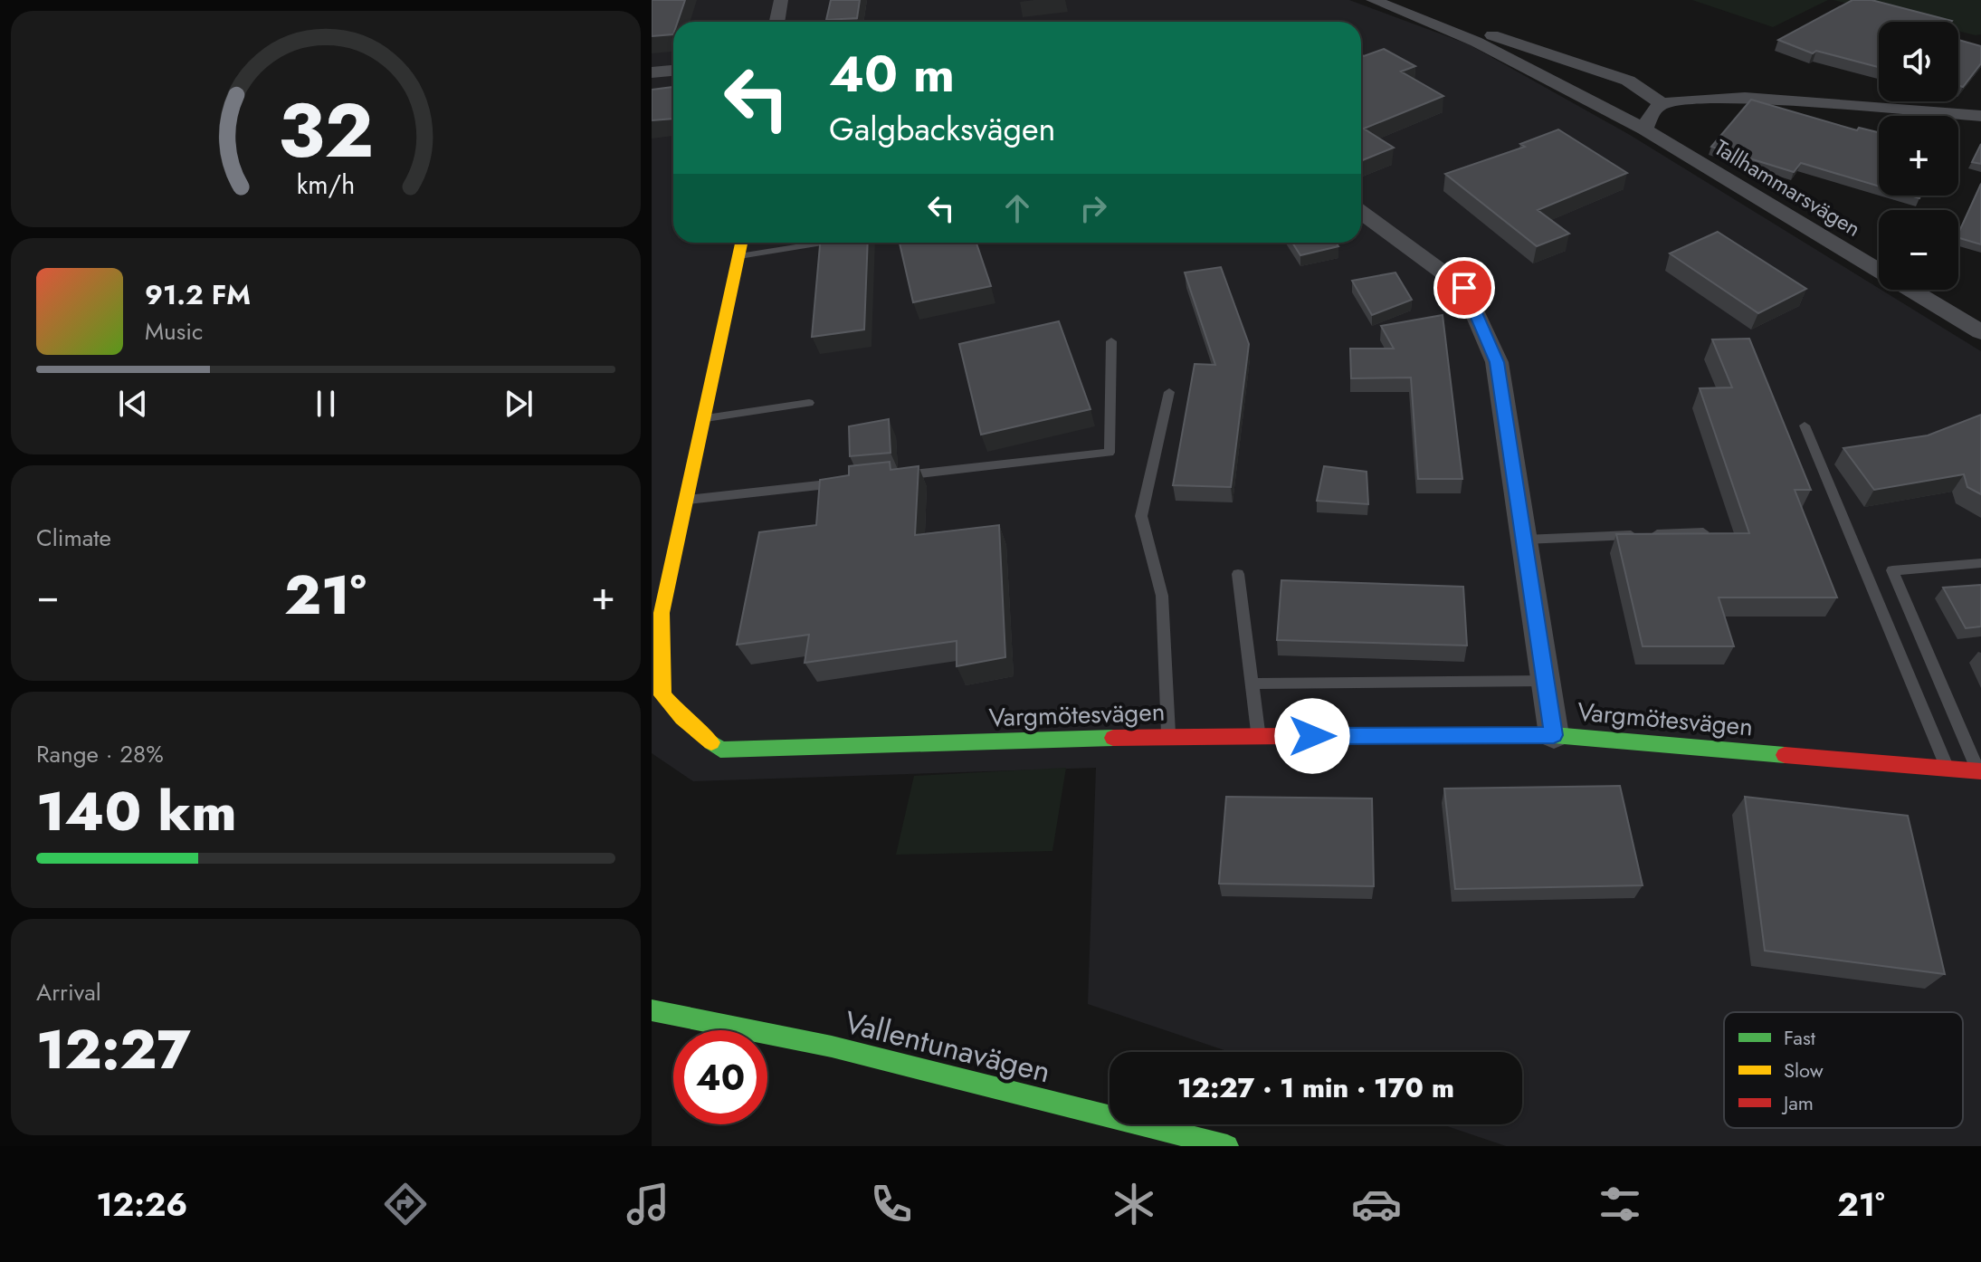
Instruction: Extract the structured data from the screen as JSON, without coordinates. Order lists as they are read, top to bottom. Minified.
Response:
{"streets":{"street":["Tallhammarsvägen","Vargmötesvägen","Vallentunavägen"]},"legend":["Fast","Slow","Jam"],"page":{"map_buttons":["+","−"],"turn":["40 m","Galgbacksvägen"],"song":["91.2 FM","Music"],"tile":["Climate",["Range · 28%","140 km"],["Arrival","12:27"]],"heat":["−","21°","+"],"limit":"40","trip":"12:27 · 1 min · 170 m","tabs":["12:26","21°"],"gauge":["32","km/h"]}}
